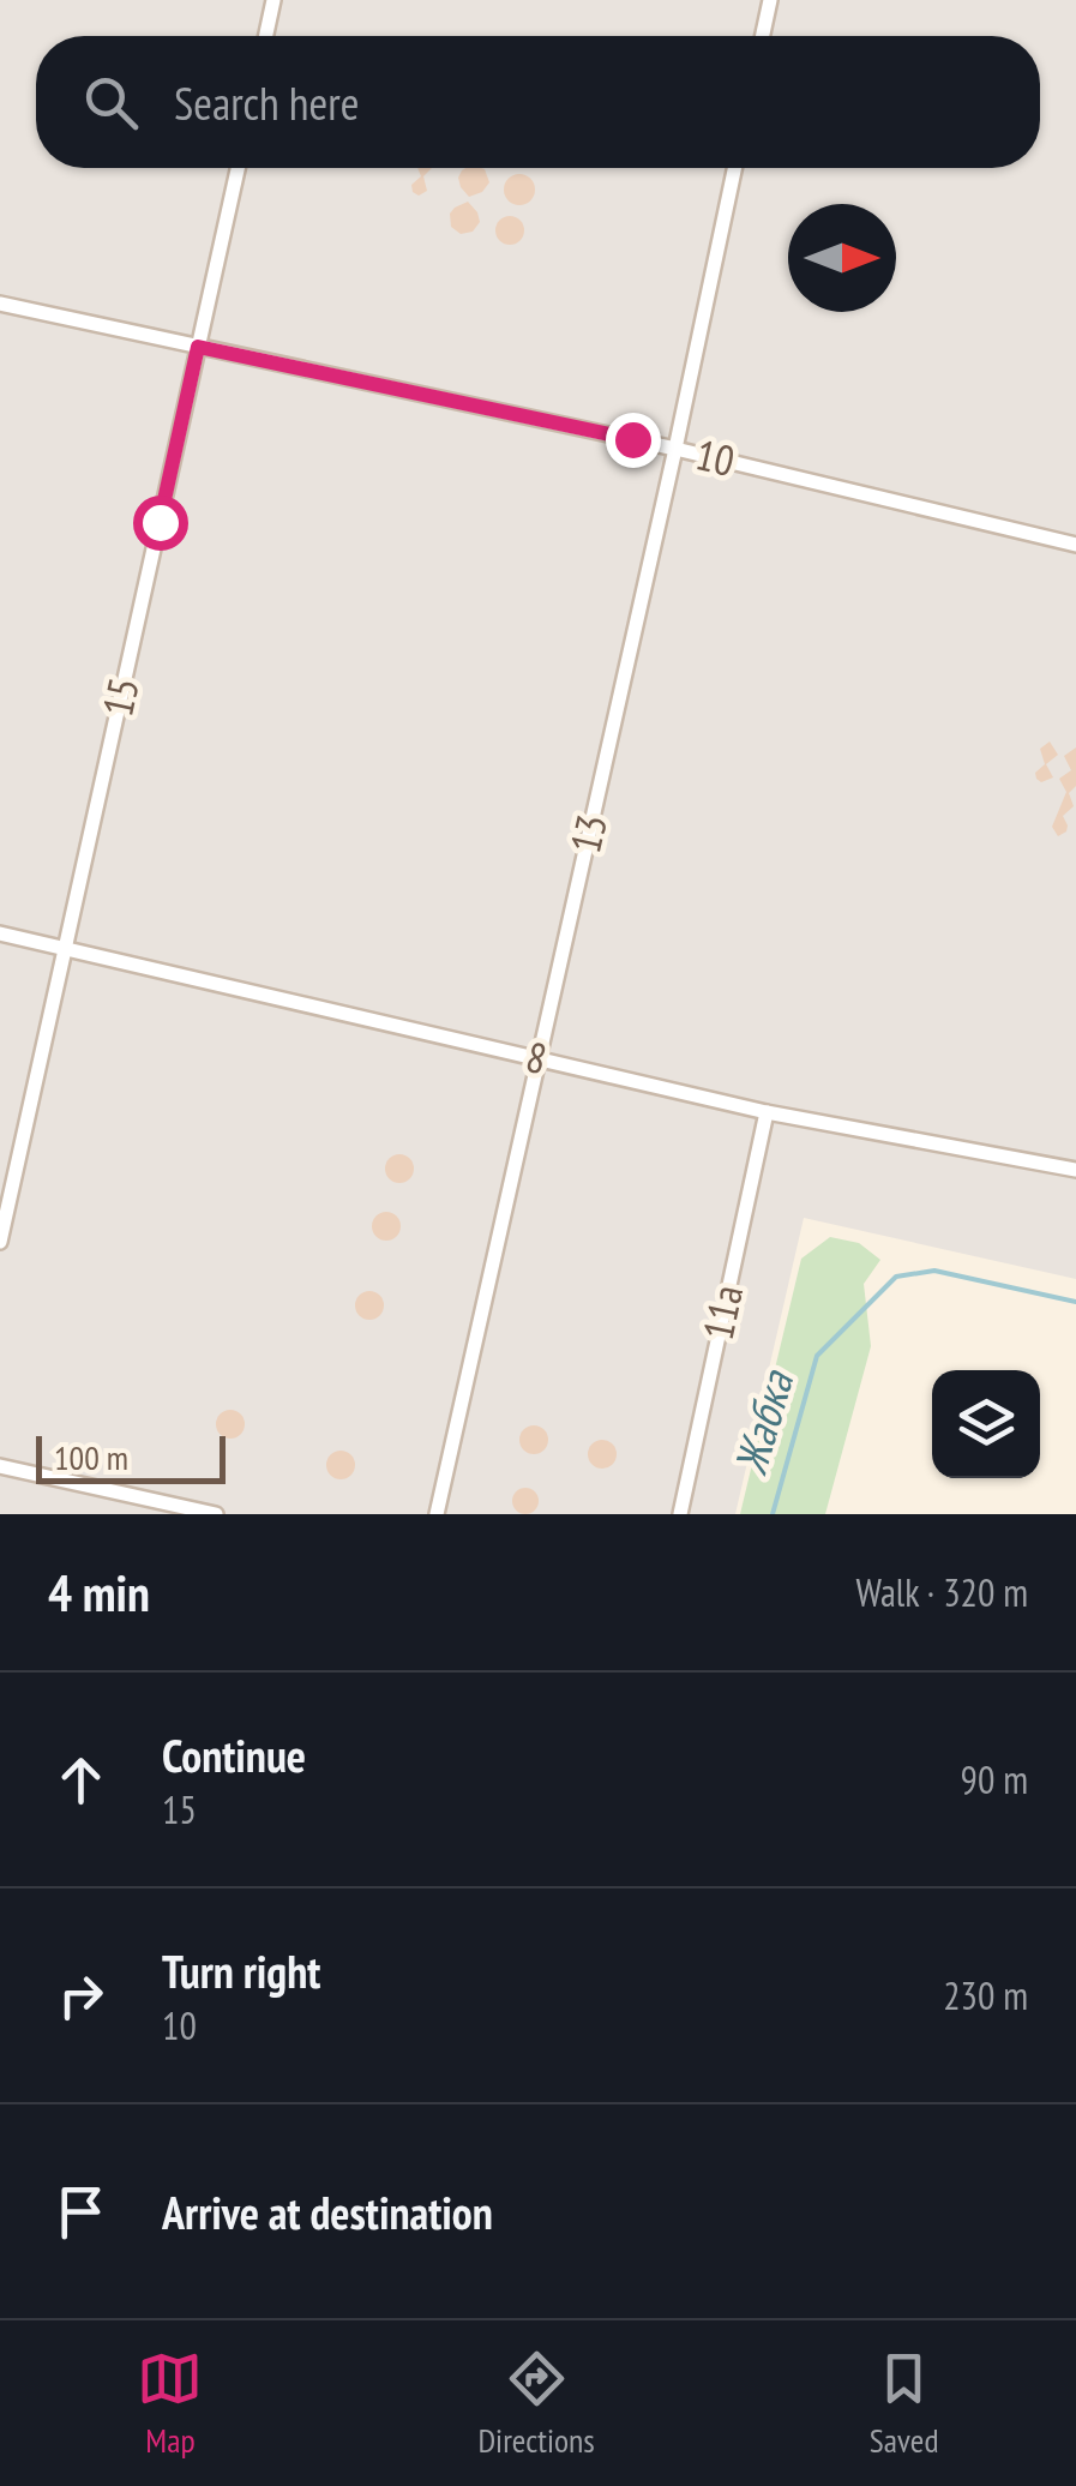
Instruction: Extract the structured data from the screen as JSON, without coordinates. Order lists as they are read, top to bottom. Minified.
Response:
{"streets":{"lane":["10","15","13","8","11a"]},"crossings":[["10","15"],["10","13"],["15","8"],["13","8"],["8","11a"]],"water":["Жабка"],"scale_bar":"100 m","north":"right","page":{"search":"Search here","scale":"100 m","heading":["4 min","Walk · 320 m"],"list":[["Continue","15","90 m"],["Turn right","10","230 m"],"Arrive at destination"],"nav":["Map","Directions","Saved"]}}
